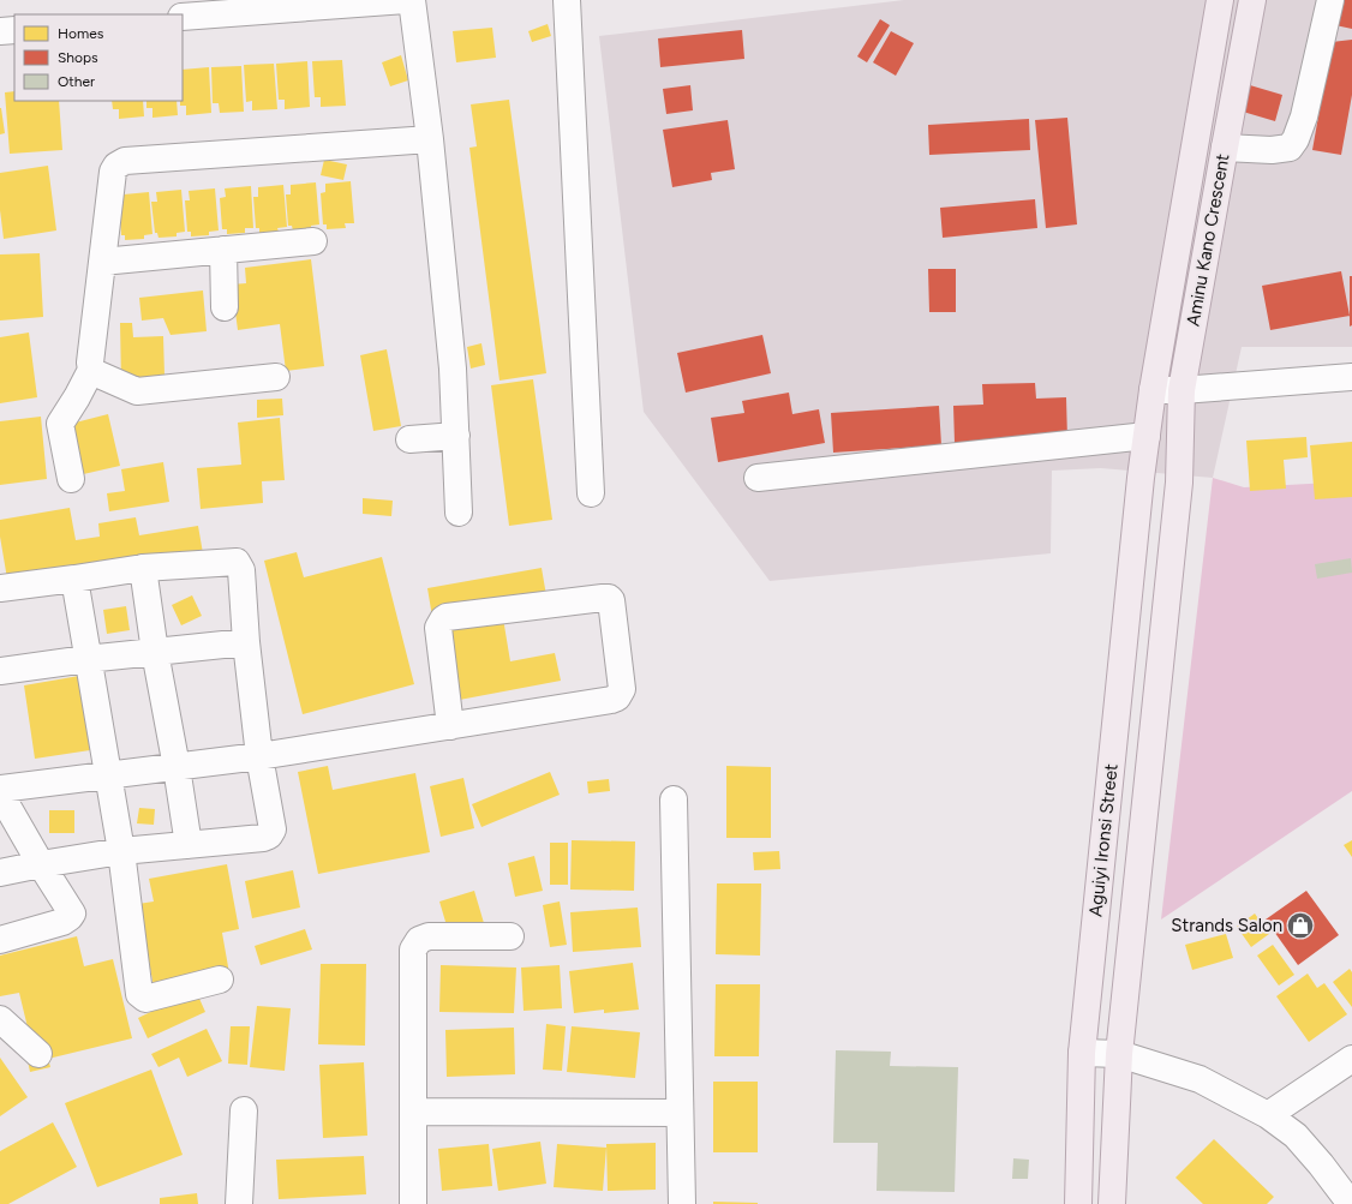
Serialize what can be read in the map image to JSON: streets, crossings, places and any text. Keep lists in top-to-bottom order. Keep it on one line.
{"streets":{"main road":["Aminu Kano Crescent","Aguiyi Ironsi Street"]},"crossings":[["Aminu Kano Crescent","Aguiyi Ironsi Street"]],"places":{"shop":["Strands Salon"]},"legend":["Homes","Shops","Other"]}
